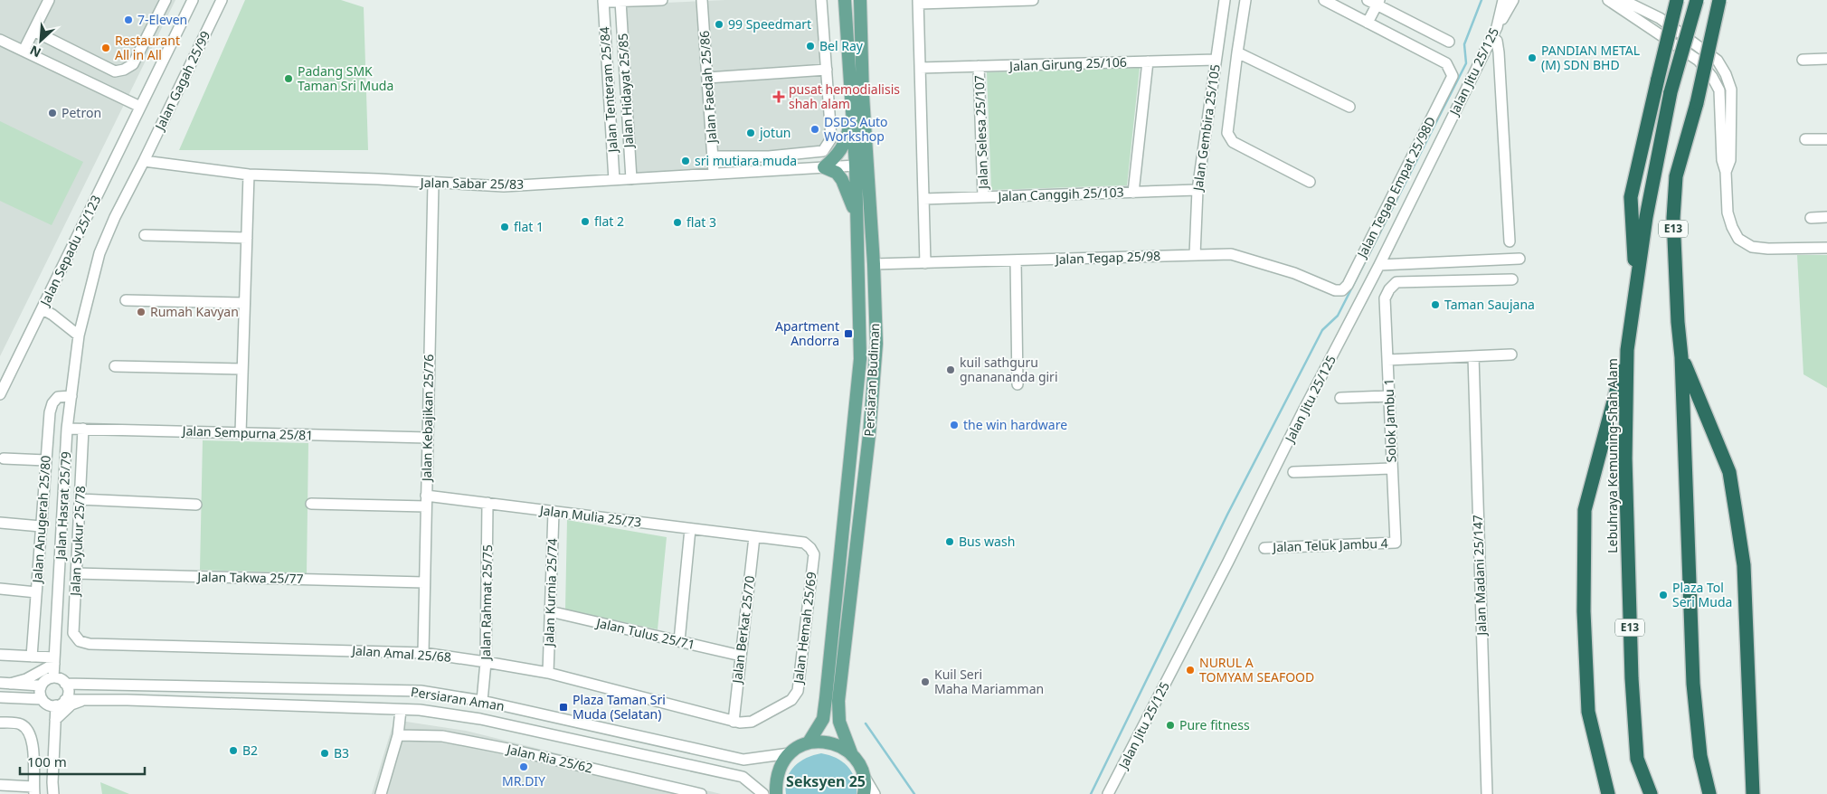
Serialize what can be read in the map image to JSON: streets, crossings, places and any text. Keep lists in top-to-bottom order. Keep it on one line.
{"streets":{"highway":["E13","Lebuhraya Kemuning-Shah Alam"],"main road":["Persiaran Budiman"],"street":["Jalan Girung 25/106","Jalan Jitu 25/125","Jalan Gagah 25/99","Jalan Faedah 25/86","Jalan Tenteram 25/84","Jalan Hidayat 25/85","Jalan Gembira 25/105","Jalan Selesa 25/107","Jalan Sabar 25/83","Jalan Tegap Empat 25/98D","Jalan Canggih 25/103","Jalan Sepadu 25/123","Jalan Tegap 25/98","Jalan Kebajikan 25/76","Solok Jambu 1","Jalan Sempurna 25/81","Jalan Hasrat 25/79","Jalan Mulia 25/73","Jalan Anugerah 25/80","Jalan Syukur 25/78","Jalan Teluk Jambu 4","Jalan Madani 25/147","Jalan Takwa 25/77","Jalan Kurnia 25/74","Jalan Rahmat 25/75","Jalan Hemah 25/69","Jalan Berkat 25/70","Jalan Tulus 25/71","Jalan Amal 25/68","Persiaran Aman","Jalan Ria 25/62"]},"crossings":[["Jalan Girung 25/106","Jalan Gembira 25/105"],["Jalan Girung 25/106","Jalan Selesa 25/107"],["Jalan Gagah 25/99","Jalan Sabar 25/83"],["Jalan Gagah 25/99","Jalan Hasrat 25/79"],["Jalan Faedah 25/86","Jalan Sabar 25/83"],["Jalan Tenteram 25/84","Jalan Sabar 25/83"],["Jalan Hidayat 25/85","Jalan Sabar 25/83"],["Jalan Gembira 25/105","Jalan Canggih 25/103"],["Jalan Gembira 25/105","Jalan Tegap 25/98"],["Jalan Selesa 25/107","Jalan Canggih 25/103"],["Jalan Sabar 25/83","Persiaran Budiman"],["Jalan Sabar 25/83","Jalan Kebajikan 25/76"],["Jalan Sabar 25/83","Jalan Hasrat 25/79"],["Jalan Tegap Empat 25/98D","Jalan Tegap 25/98"],["Jalan Tegap 25/98","Persiaran Budiman"],["Jalan Kebajikan 25/76","Jalan Sempurna 25/81"],["Jalan Kebajikan 25/76","Jalan Mulia 25/73"],["Jalan Kebajikan 25/76","Jalan Takwa 25/77"],["Jalan Kebajikan 25/76","Jalan Amal 25/68"],["Solok Jambu 1","Jalan Teluk Jambu 4"],["Jalan Sempurna 25/81","Jalan Hasrat 25/79"],["Jalan Sempurna 25/81","Jalan Syukur 25/78"],["Jalan Hasrat 25/79","Jalan Anugerah 25/80"],["Jalan Hasrat 25/79","Persiaran Aman"],["Jalan Mulia 25/73","Jalan Kurnia 25/74"],["Jalan Mulia 25/73","Jalan Rahmat 25/75"],["Jalan Mulia 25/73","Jalan Hemah 25/69"],["Jalan Mulia 25/73","Jalan Berkat 25/70"],["Jalan Syukur 25/78","Jalan Takwa 25/77"],["Jalan Syukur 25/78","Jalan Amal 25/68"],["Jalan Kurnia 25/74","Jalan Tulus 25/71"],["Jalan Kurnia 25/74","Jalan Amal 25/68"],["Jalan Rahmat 25/75","Jalan Amal 25/68"],["Jalan Rahmat 25/75","Persiaran Aman"],["Jalan Hemah 25/69","Jalan Berkat 25/70"],["Jalan Hemah 25/69","Jalan Amal 25/68"],["Jalan Berkat 25/70","Jalan Tulus 25/71"],["Jalan Berkat 25/70","Jalan Amal 25/68"]],"districts":["Seksyen 25"],"places":{"other":["7-Eleven","99 Speedmart","Bel Ray","Restaurant All in All","PANDIAN METAL (M) SDN BHD","Padang SMK Taman Sri Muda","Petron","DSDS Auto Workshop","jotun","sri mutiara muda","flat 2","flat 3","flat 1","Taman Saujana","Rumah Kavyan","kuil sathguru gnanananda giri","the win hardware","Bus wash","Plaza Tol Seri Muda","NURUL A TOMYAM SEAFOOD","Kuil Seri Maha Mariamman","Pure fitness","B2","B3","MR.DIY"],"health":["pusat hemodialisis shah alam"],"transit":["Apartment Andorra","Plaza Taman Sri Muda (Selatan)"]},"scale_bar":"100 m","north":"bottom left"}
